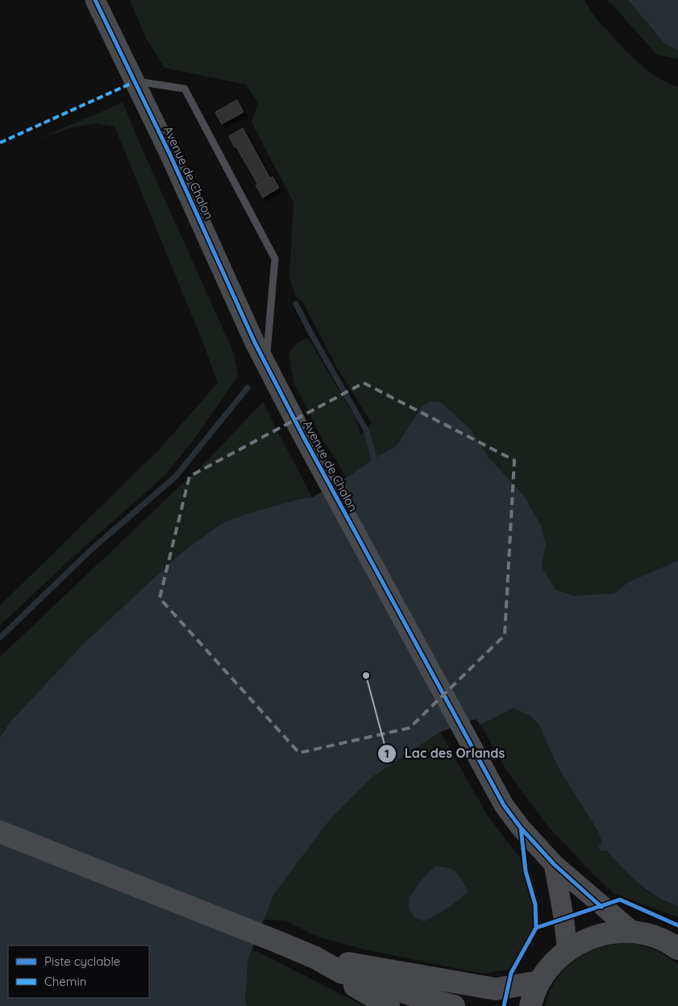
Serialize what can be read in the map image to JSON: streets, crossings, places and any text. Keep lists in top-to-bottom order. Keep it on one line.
{"streets":{"main road":["Avenue de Chalon"]},"places":["Lac des Orlands"],"legend":["Piste cyclable","Chemin"]}
